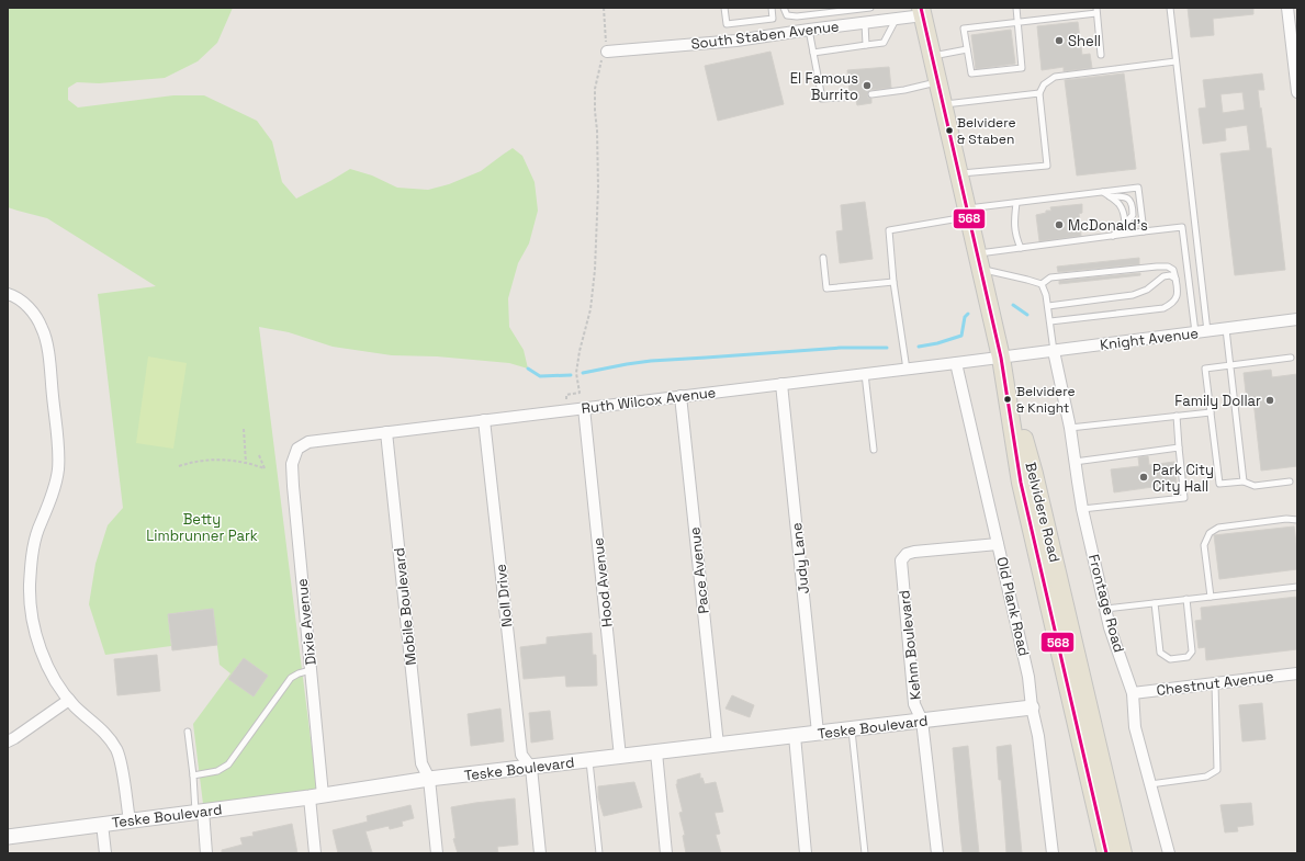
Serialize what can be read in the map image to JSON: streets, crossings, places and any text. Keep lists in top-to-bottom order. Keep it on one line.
{"streets":{"main road":["Belvidere Road"],"street":["South Staben Avenue","Knight Avenue","Ruth Wilcox Avenue","Judy Lane","Pace Avenue","Hood Avenue","Noll Drive","Frontage Road","Mobile Boulevard","Old Plank Road","Dixie Avenue","Kehm Boulevard","Chestnut Avenue","Teske Boulevard"]},"crossings":[["Knight Avenue","Ruth Wilcox Avenue"],["Knight Avenue","Belvidere Road"],["Knight Avenue","Frontage Road"],["Ruth Wilcox Avenue","Belvidere Road"],["Ruth Wilcox Avenue","Judy Lane"],["Ruth Wilcox Avenue","Pace Avenue"],["Ruth Wilcox Avenue","Hood Avenue"],["Ruth Wilcox Avenue","Noll Drive"],["Ruth Wilcox Avenue","Mobile Boulevard"],["Ruth Wilcox Avenue","Old Plank Road"],["Ruth Wilcox Avenue","Dixie Avenue"],["Judy Lane","Teske Boulevard"],["Pace Avenue","Teske Boulevard"],["Hood Avenue","Teske Boulevard"],["Noll Drive","Teske Boulevard"],["Frontage Road","Chestnut Avenue"],["Mobile Boulevard","Teske Boulevard"],["Old Plank Road","Kehm Boulevard"],["Old Plank Road","Teske Boulevard"],["Dixie Avenue","Teske Boulevard"],["Kehm Boulevard","Teske Boulevard"]],"parks":["Betty Limbrunner Park"],"places":["Shell","El Famous Burrito","Belvidere & Staben","McDonald's","Belvidere & Knight","Family Dollar","Park City City Hall"],"lines":["transit line 568"]}
